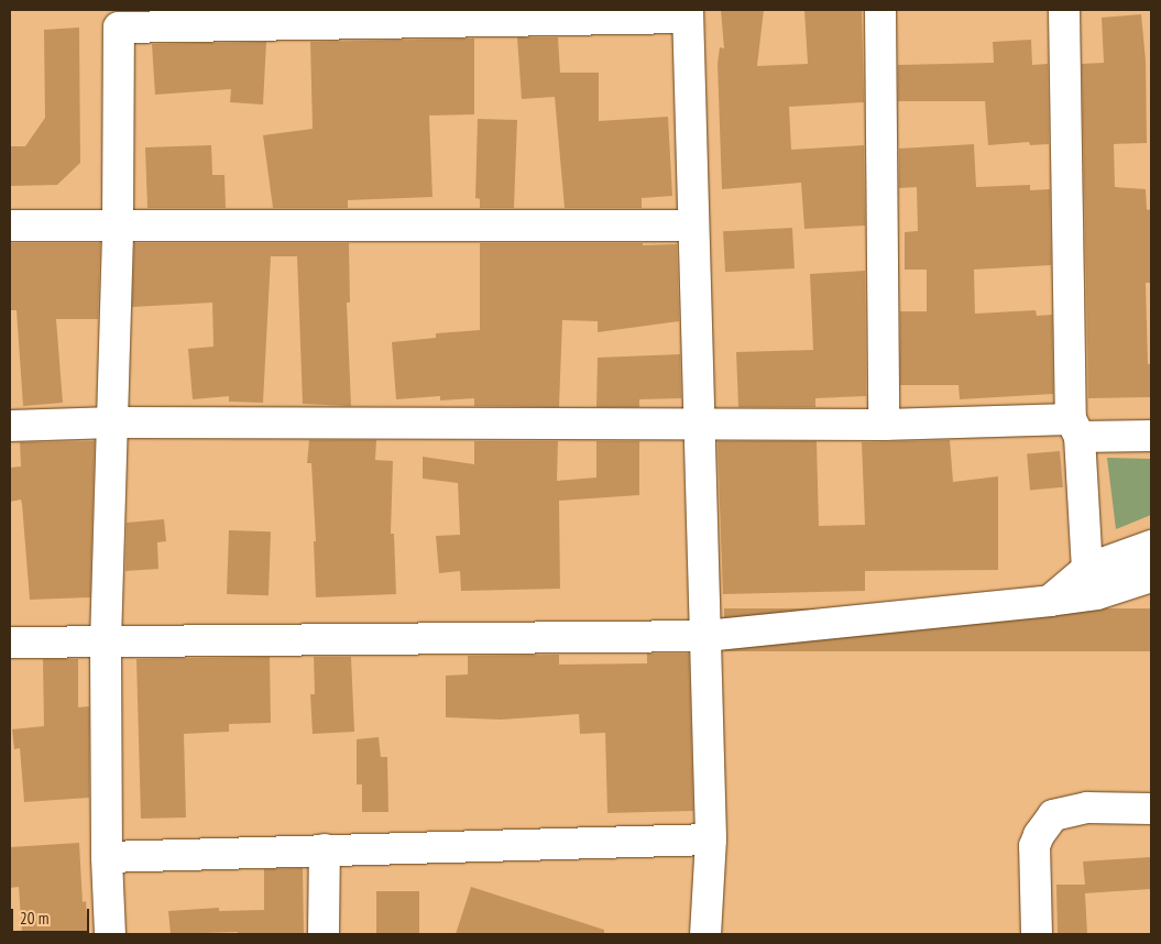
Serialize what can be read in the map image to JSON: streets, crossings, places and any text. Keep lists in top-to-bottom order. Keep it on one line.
{"scale_bar":"20 m"}
